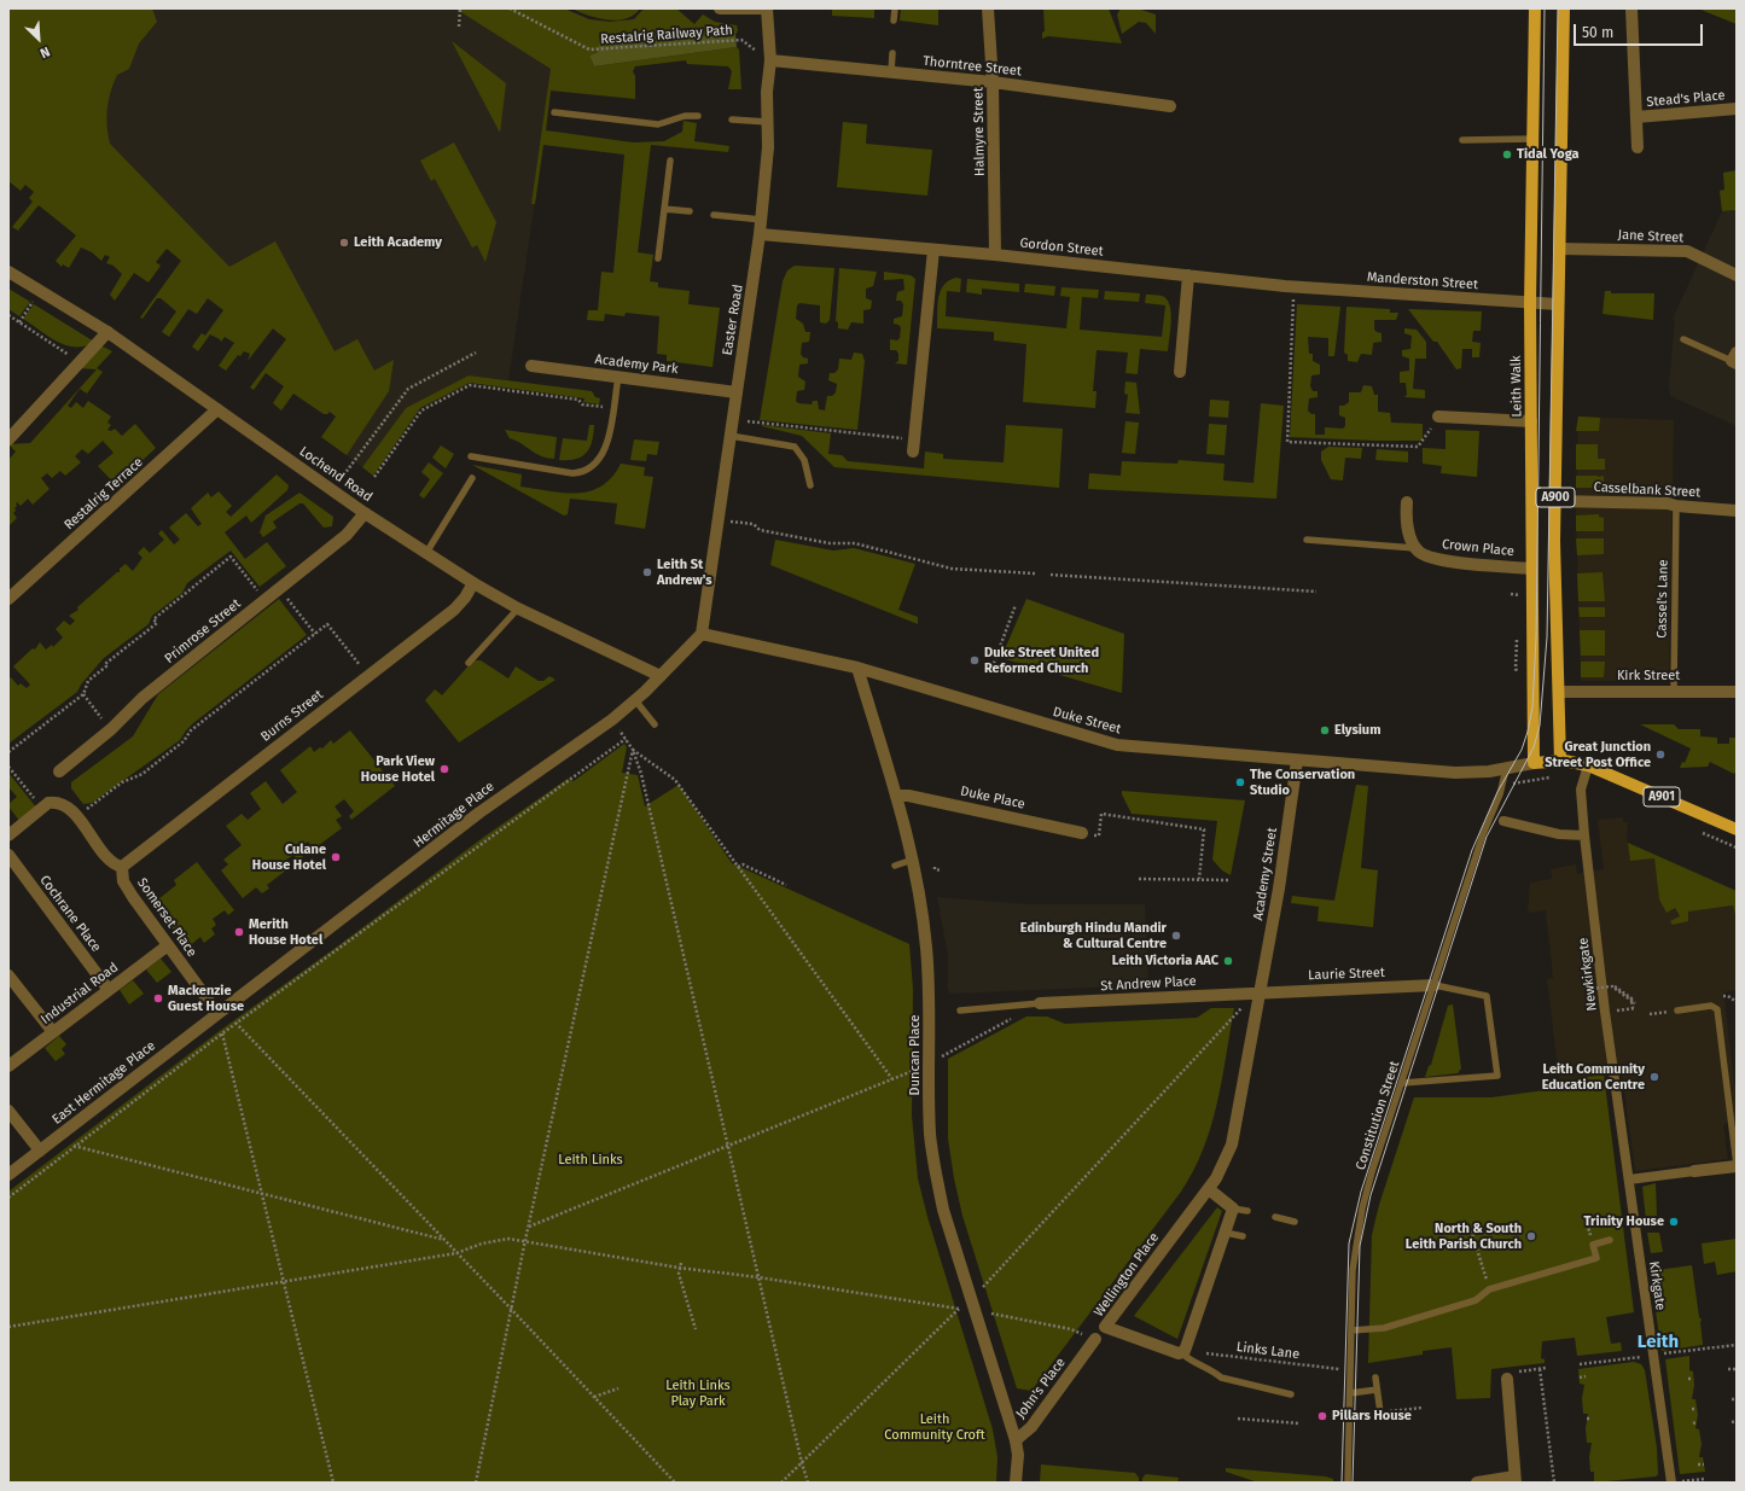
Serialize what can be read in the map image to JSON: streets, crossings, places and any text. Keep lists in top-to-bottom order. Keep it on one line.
{"streets":{"main road":["Leith Walk","A900","A901"],"street":["Thorntree Street","Stead's Place","Halmyre Street","Jane Street","Gordon Street","Manderston Street","Easter Road","Academy Park","Lochend Road","Casselbank Street","Restalrig Terrace","Crown Place","Primrose Street","Kirk Street","Burns Street","Duke Street","Duke Place","Hermitage Place","Academy Street","Cochrane Place","Somerset Place","Laurie Street","Newkirkgate","St Andrew Place","Industrial Road","Duncan Place","East Hermitage Place","Wellington Place","Kirkgate","John's Place"],"lane":["Cassel's Lane","Constitution Street"],"path":["Restalrig Railway Path","Links Lane"]},"crossings":[["Restalrig Railway Path","Thorntree Street"],["Restalrig Railway Path","Easter Road"],["Thorntree Street","Halmyre Street"],["Thorntree Street","Easter Road"],["Halmyre Street","Gordon Street"],["Jane Street","A900"],["Gordon Street","Manderston Street"],["Gordon Street","Easter Road"],["Manderston Street","Leith Walk"],["Manderston Street","A900"],["Easter Road","Academy Park"],["Easter Road","Duke Street"],["Easter Road","Hermitage Place"],["Leith Walk","Crown Place"],["Leith Walk","Duke Street"],["Leith Walk","A901"],["Lochend Road","Restalrig Terrace"],["Lochend Road","Primrose Street"],["Lochend Road","Burns Street"],["Lochend Road","Hermitage Place"],["Casselbank Street","A900"],["Casselbank Street","Cassel's Lane"],["A900","Kirk Street"],["A900","A901"],["Cassel's Lane","Kirk Street"],["Burns Street","Somerset Place"],["Duke Street","A901"],["Duke Street","Hermitage Place"],["Duke Street","Academy Street"],["Duke Street","Duncan Place"],["Duke Street","Constitution Street"],["A901","Newkirkgate"],["Duke Place","Duncan Place"],["Hermitage Place","Somerset Place"],["Hermitage Place","East Hermitage Place"],["Academy Street","Laurie Street"],["Academy Street","St Andrew Place"],["Academy Street","Wellington Place"],["Cochrane Place","Industrial Road"],["Somerset Place","Industrial Road"],["Somerset Place","East Hermitage Place"],["Laurie Street","St Andrew Place"],["Laurie Street","Constitution Street"],["Laurie Street","Wellington Place"],["Newkirkgate","Kirkgate"],["St Andrew Place","Wellington Place"],["Duncan Place","John's Place"],["Constitution Street","Links Lane"],["Wellington Place","Links Lane"]],"districts":["Leith"],"parks":["Leith Links","Leith Links Play Park","Leith Community Croft"],"places":["Tidal Yoga","Leith Academy","Leith St Andrew's","Duke Street United Reformed Church","Elysium","Great Junction Street Post Office","Park View House Hotel","The Conservation Studio","Culane House Hotel","Merith House Hotel","Edinburgh Hindu Mandir & Cultural Centre","Leith Victoria AAC","Mackenzie Guest House","Leith Community Education Centre","Trinity House","North & South Leith Parish Church","Pillars House"],"scale_bar":"50 m","north":"bottom right"}
